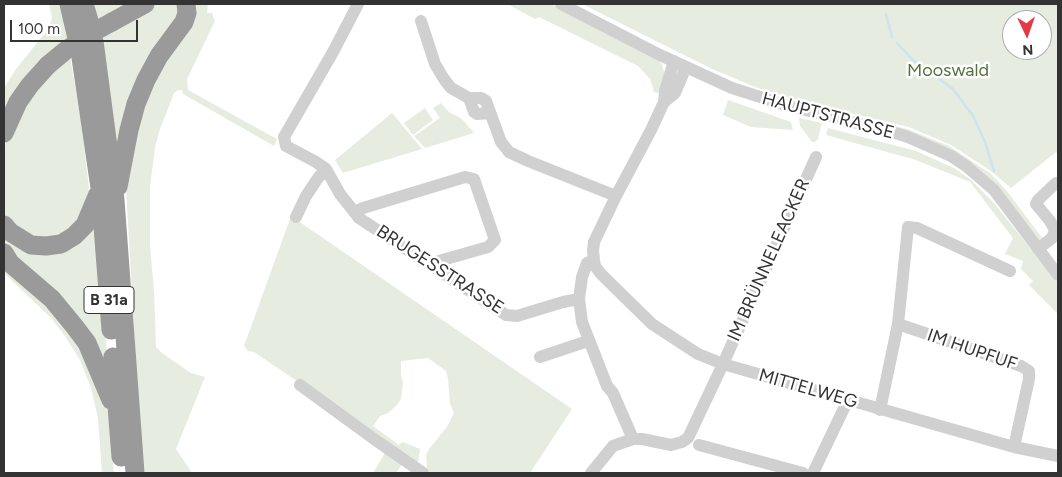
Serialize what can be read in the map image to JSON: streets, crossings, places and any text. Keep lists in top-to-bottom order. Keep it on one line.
{"streets":{"highway":["B 31a"],"street":["HAUPTSTRASSE","IM BRÜNNELEACKER","BRUGESSTRASSE","IM HUPFUF","MITTELWEG"]},"crossings":[["IM BRÜNNELEACKER","MITTELWEG"],["IM HUPFUF","MITTELWEG"]],"parks":["Mooswald"],"scale_bar":"100 m","north":"bottom"}
